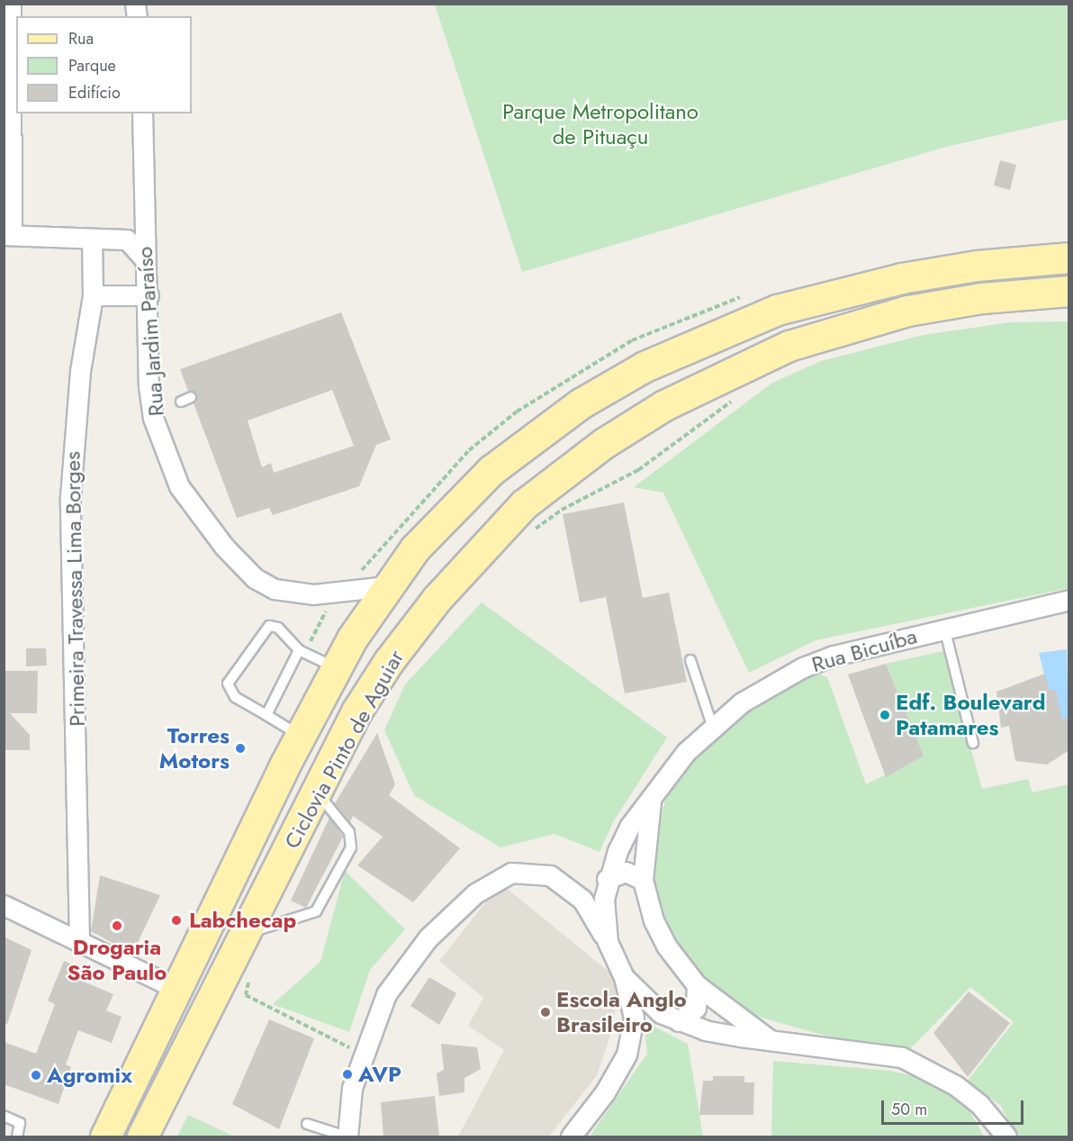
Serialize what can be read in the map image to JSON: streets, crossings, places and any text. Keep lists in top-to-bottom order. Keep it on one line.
{"streets":{"street":["Rua Jardim Paraíso","Primeira Travessa Lima Borges","Rua Bicuíba"]},"parks":["Parque Metropolitano de Pituaçu"],"places":["Edf. Boulevard Patamares","Torres Motors","Labchecap","Drogaria São Paulo","Escola Anglo Brasileiro","AVP","Agromix"],"legend":["Rua","Parque","Edifício"],"scale_bar":"50 m"}
